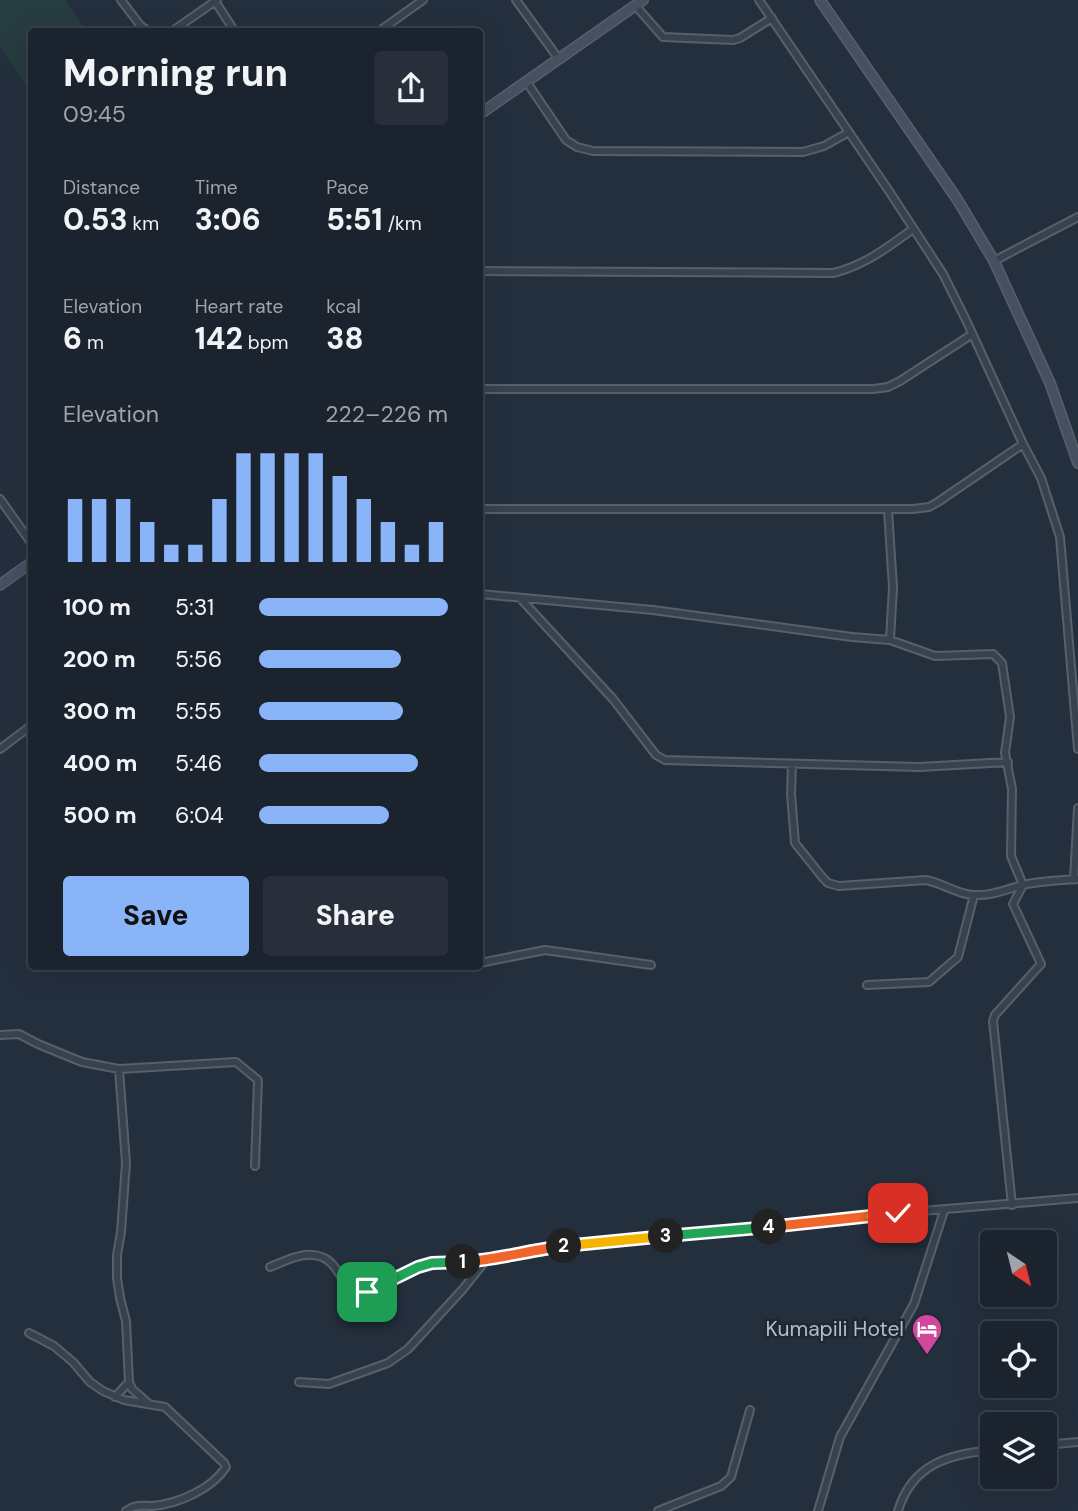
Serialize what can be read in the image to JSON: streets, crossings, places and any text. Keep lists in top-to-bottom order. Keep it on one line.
{"places":{"hotel":["Kumapili Hotel"]},"north":"bottom right","page":{"heading":["Morning run","09:45"],"stats":[["Distance","0.53 km"],["Time","3:06"],["Pace","5:51 /km"],["Elevation","6 m"],["Heart rate","142 bpm"],["kcal","38"]],"chart":["Elevation","222–226 m"],"list":[{"name":"100 m","note":"5:31"},{"name":"200 m","note":"5:56"},{"name":"300 m","note":"5:55"},{"name":"400 m","note":"5:46"},{"name":"500 m","note":"6:04"}],"buttons":["Save","Share"],"pins":["4","3","2","1"]}}
